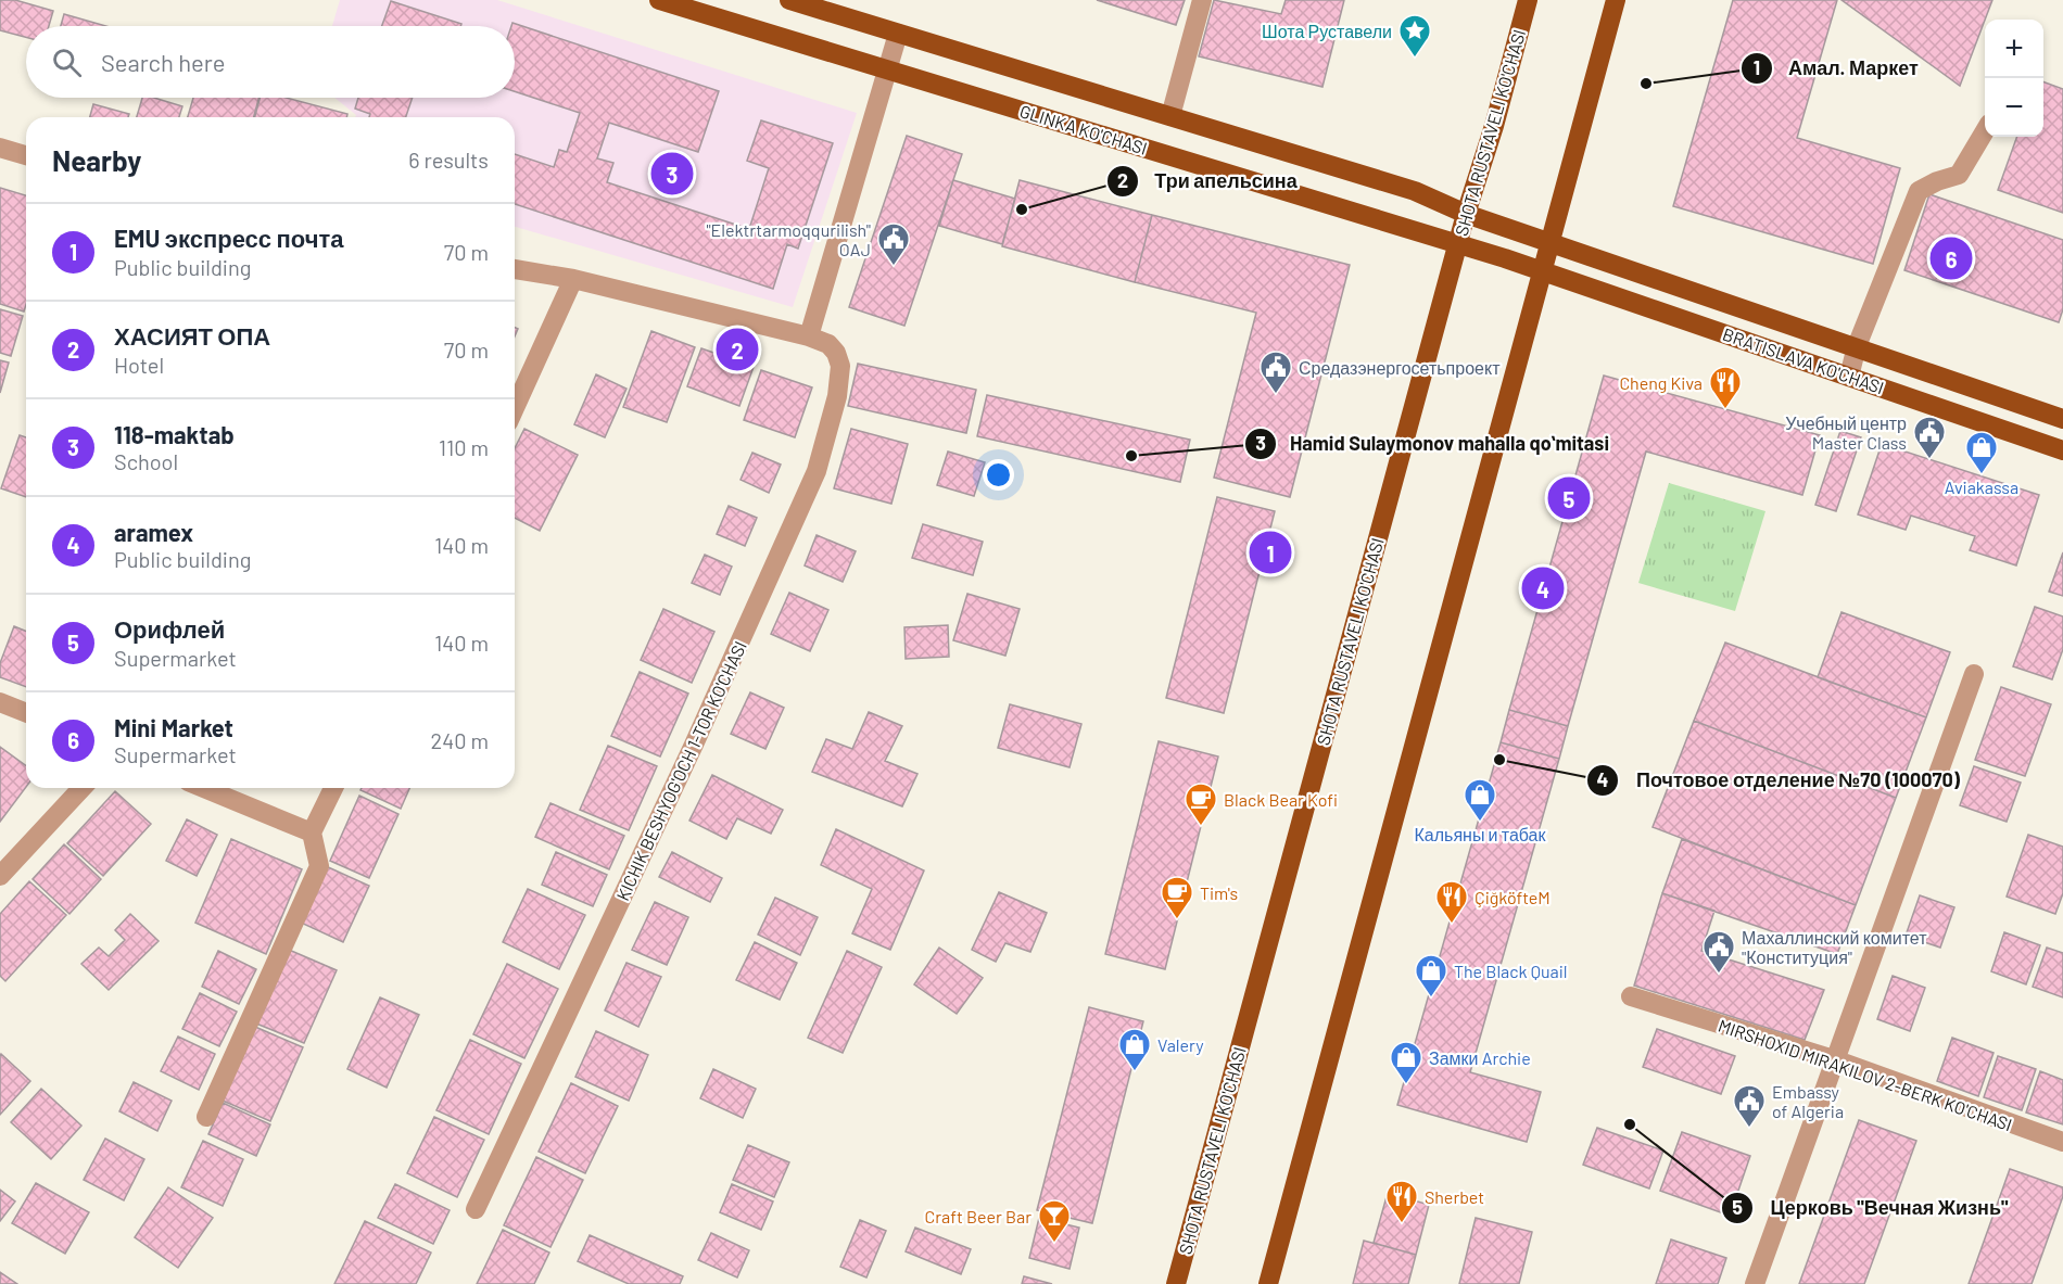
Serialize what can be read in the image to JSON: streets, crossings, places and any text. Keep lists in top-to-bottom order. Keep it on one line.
{"streets":{"main road":["GLINKA KO'CHASI","SHOTA RUSTAVELI KO'CHASI","BRATISLAVA KO'CHASI"],"street":["KICHIK BESHYOG'OCH 1-TOR KO'CHASI","MIRSHOXID MIRAKILOV 2-BERK KO'CHASI"]},"crossings":[["GLINKA KO'CHASI","SHOTA RUSTAVELI KO'CHASI"],["GLINKA KO'CHASI","BRATISLAVA KO'CHASI"]],"places":{"place":["Шота Руставели"],"other":["Амал. Маркет","Три апельсина","Hamid Sulaymonov mahalla qoʻmitasi","Почтовое отделение №70 (100070)","Церковь \"Вечная Жизнь\""],"public building":["\"Elektrtarmoqqurilish\" OAJ","Средазэнергосетьпроект","Учебный центр Master Class","Махаллинский комитет \"Конституция\"","Embassy of Algeria"],"restaurant":["Cheng Kiva","ÇiğköfteM","Sherbet"],"shop":["Aviakassa","Кальяны и табак","The Black Quail","Valery","Замки Archie"],"cafe":["Black Bear Kofi","Tim's"],"bar":["Craft Beer Bar"]},"page":{"map_buttons":["+","−"],"search":"Search here","heading":["Nearby","6 results"],"pins":["3","6","2","5","1","4"],"list":[{"mark":"1","name":"EMU экспресс почта","note":"Public building","value":"70 m"},{"mark":"2","name":"ХАСИЯТ ОПА","note":"Hotel","value":"70 m"},{"mark":"3","name":"118-maktab","note":"School","value":"110 m"},{"mark":"4","name":"aramex","note":"Public building","value":"140 m"},{"mark":"5","name":"Орифлей","note":"Supermarket","value":"140 m"},{"mark":"6","name":"Mini Market","note":"Supermarket","value":"240 m"}]}}
